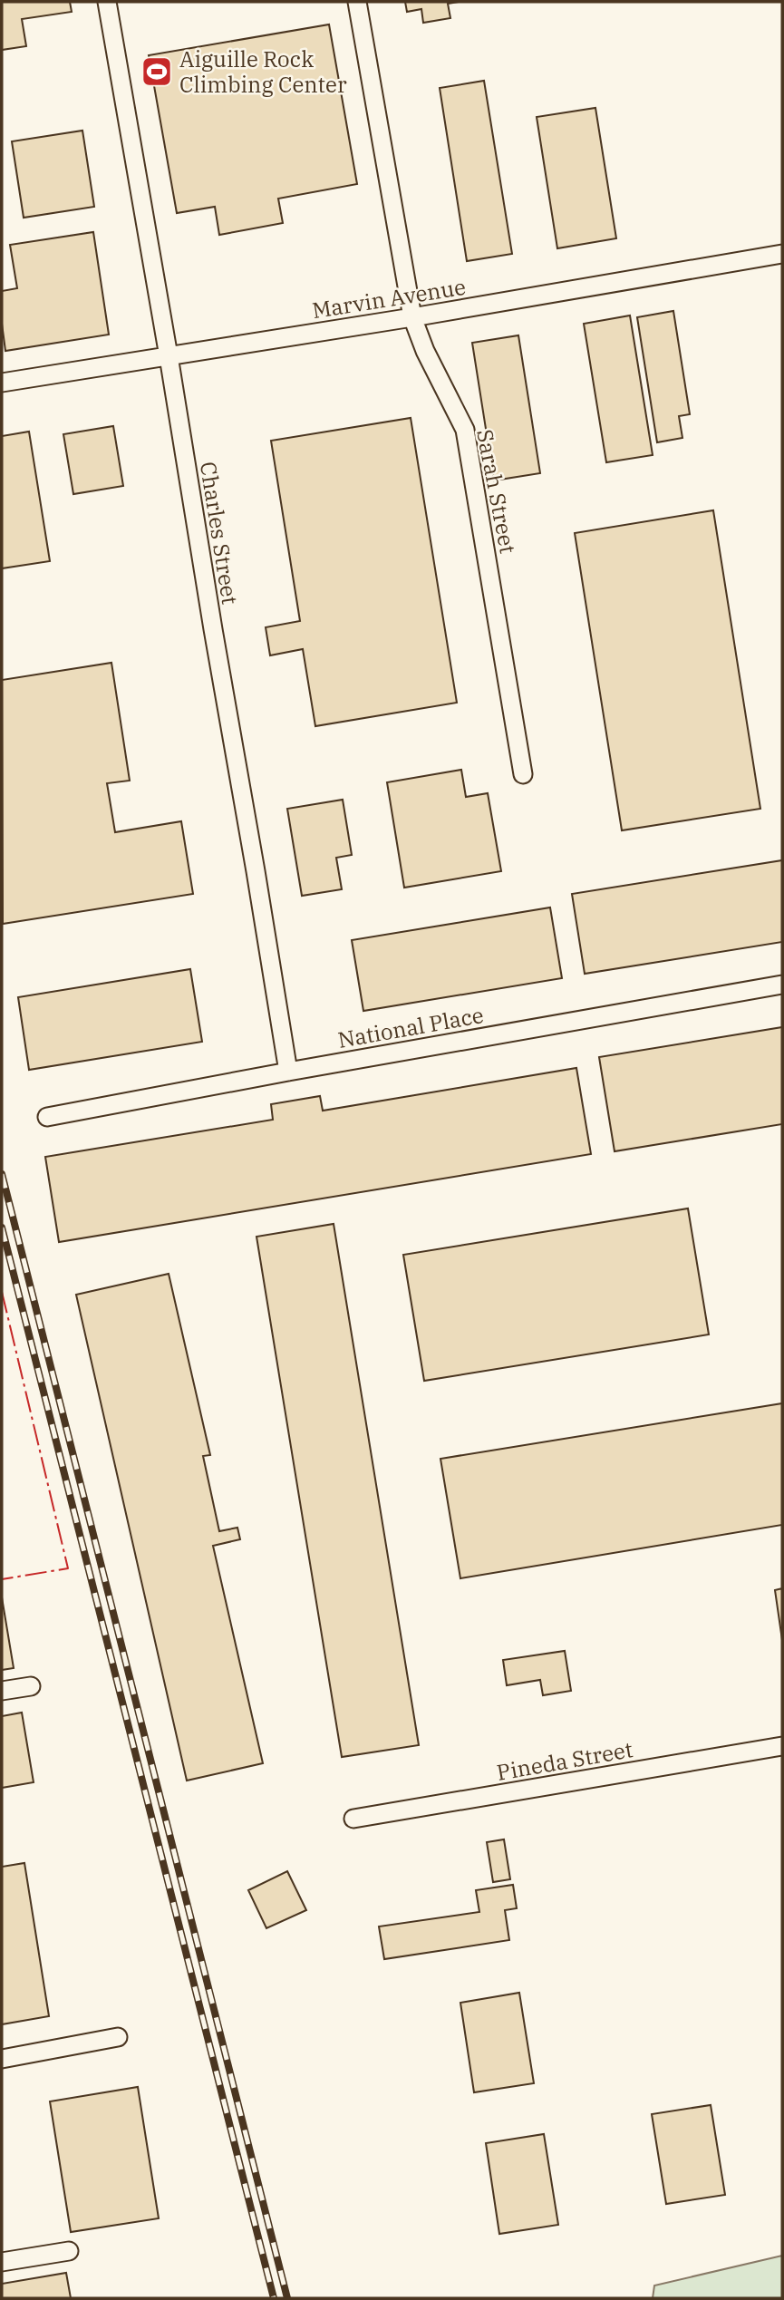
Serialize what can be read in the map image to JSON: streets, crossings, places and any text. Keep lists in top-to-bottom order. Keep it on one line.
{"streets":{"street":["Marvin Avenue","Sarah Street","Charles Street","National Place","Pineda Street"]},"crossings":[["Marvin Avenue","Sarah Street"],["Marvin Avenue","Charles Street"],["Charles Street","National Place"]],"places":{"sports":["Aiguille Rock Climbing Center"]}}
